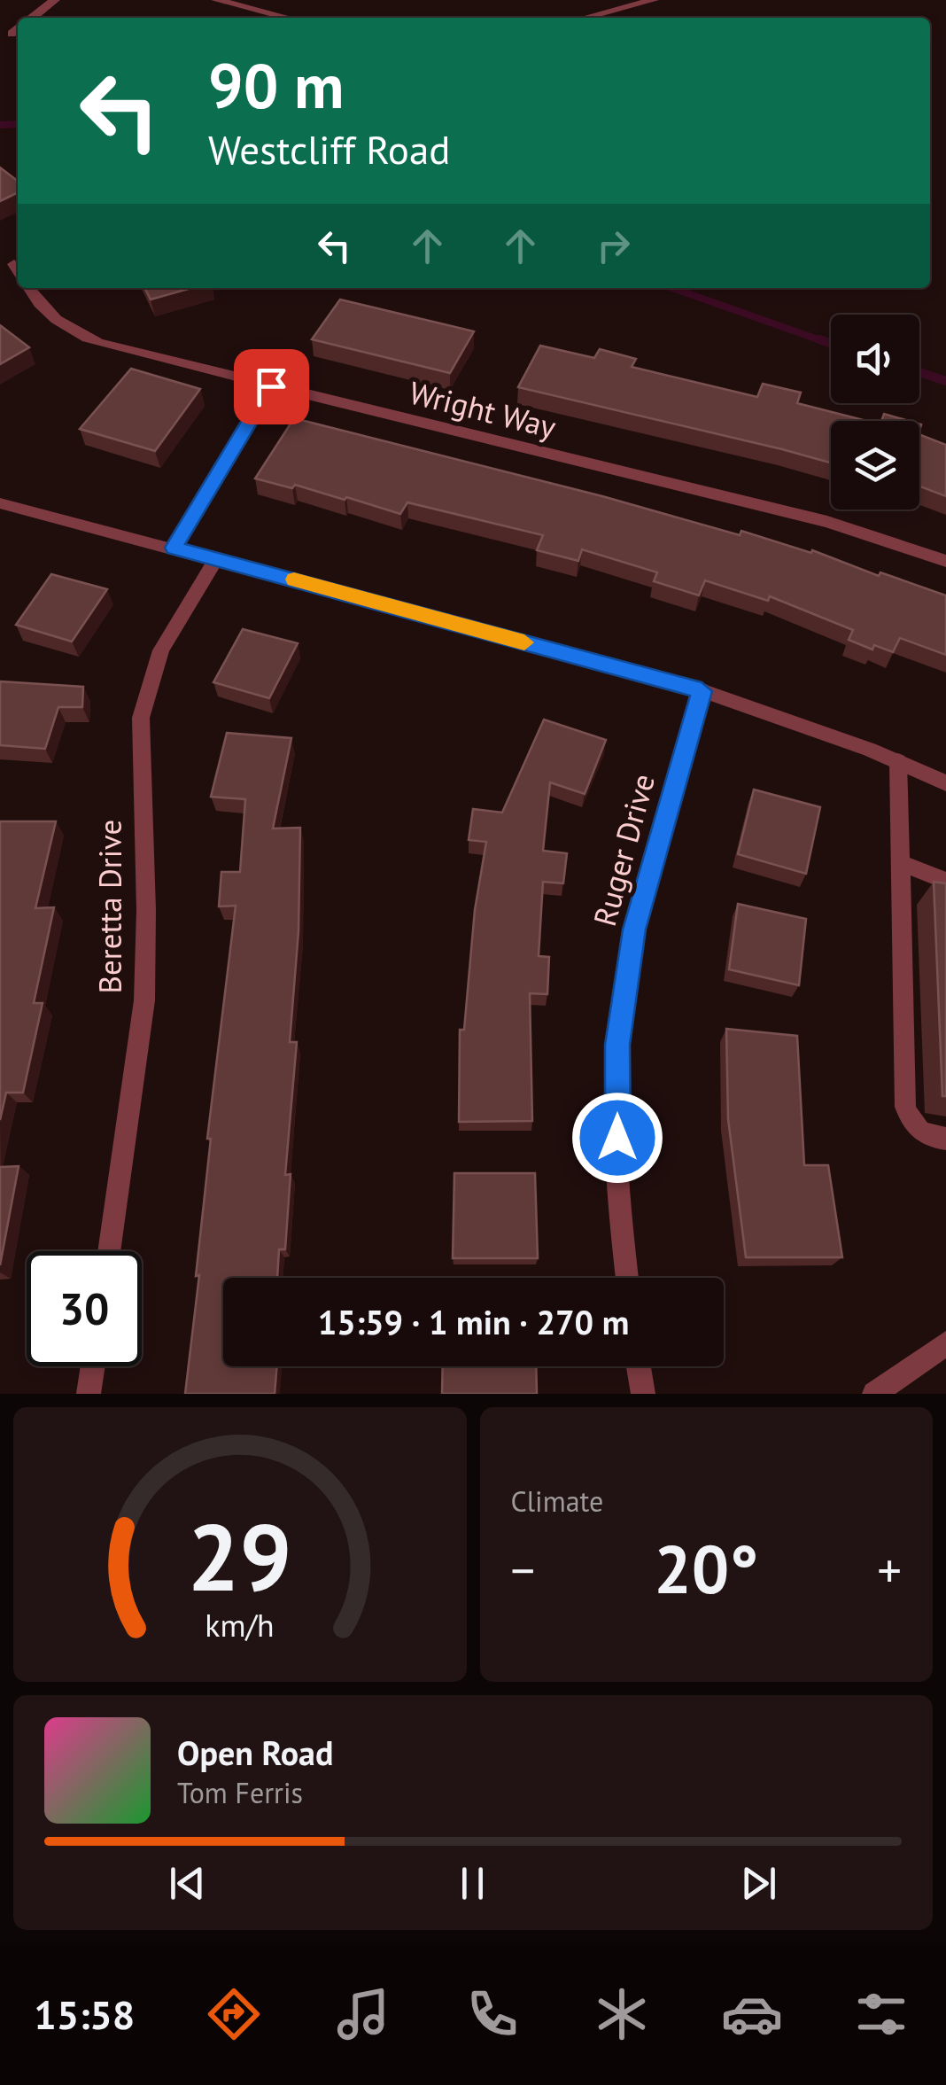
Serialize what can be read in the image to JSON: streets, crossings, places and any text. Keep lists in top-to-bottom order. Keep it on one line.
{"streets":{"street":["Wright Way","Ruger Drive","Beretta Drive"]},"page":{"turn":["90 m","Westcliff Road"],"limit":"30","trip":"15:59 · 1 min · 270 m","tile":"Climate","heat":["−","20°","+"],"song":["Open Road","Tom Ferris"],"tabs":"15:58","gauge":["29","km/h"]}}
